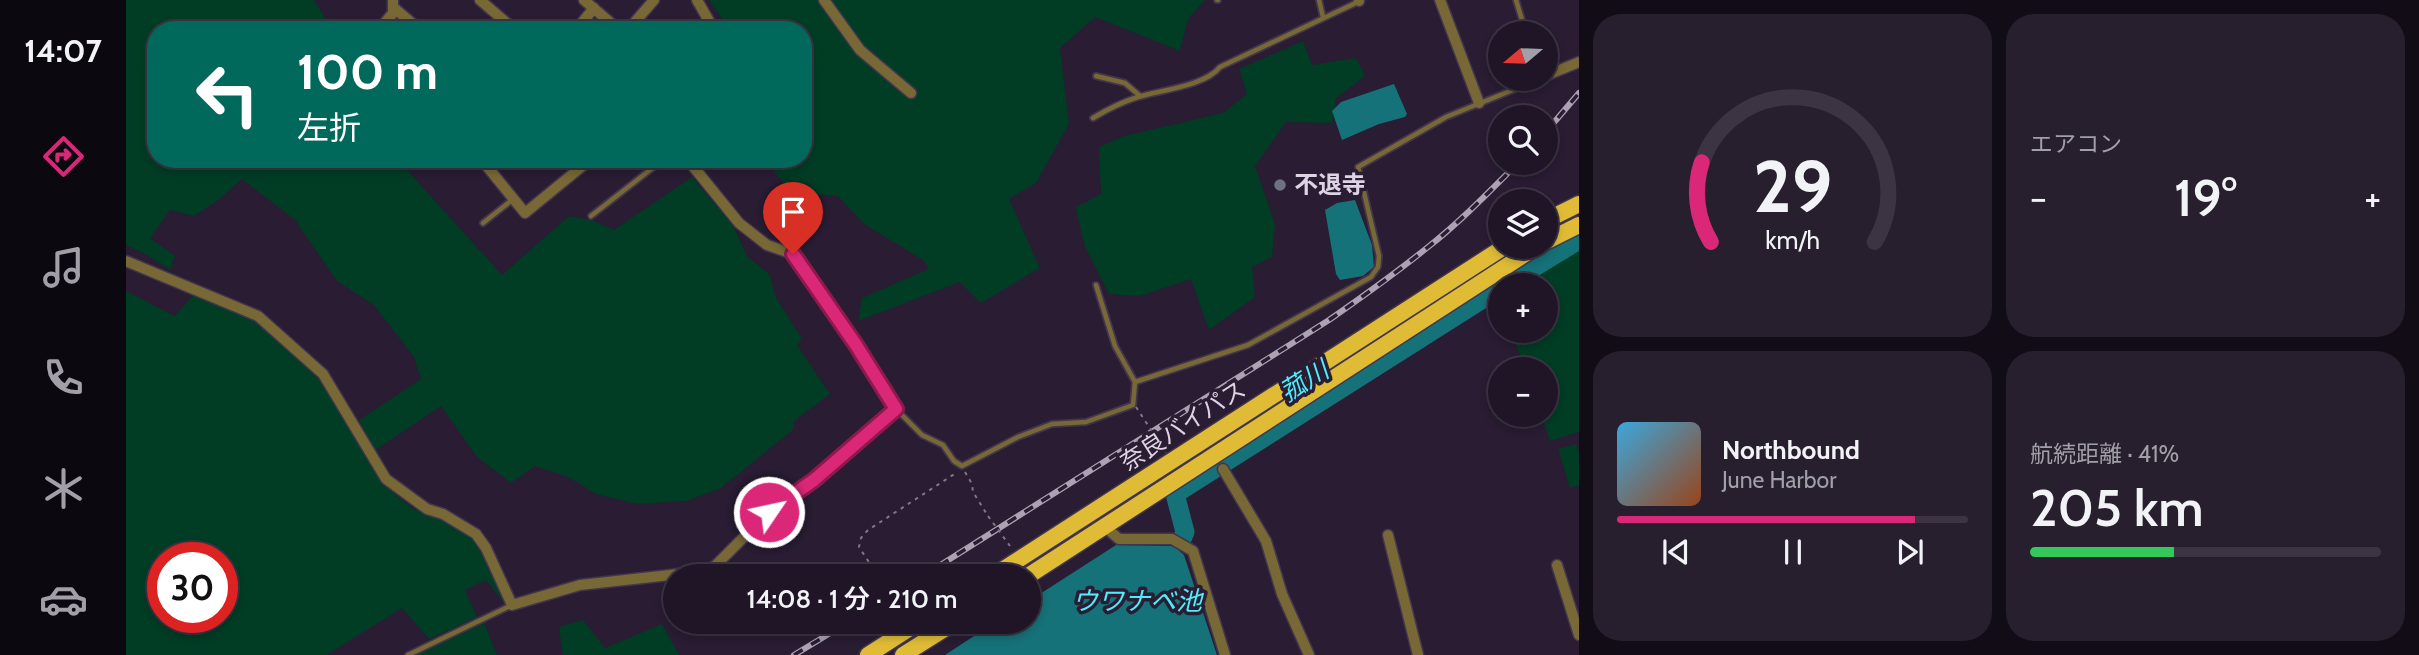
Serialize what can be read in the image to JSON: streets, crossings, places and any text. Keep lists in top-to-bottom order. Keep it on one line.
{"streets":{"highway":["奈良バイパス"]},"water":["菰川","ウワナベ池"],"places":["不退寺"],"north":"left","page":{"tabs":"14:07","tile":["エアコン",["航続距離 · 41%","205 km"]],"map_buttons":["+","−"],"turn":["100 m","左折"],"heat":["−","19°","+"],"song":["Northbound","June Harbor"],"limit":"30","trip":"14:08 · 1 分 · 210 m","gauge":["29","km/h"]}}
